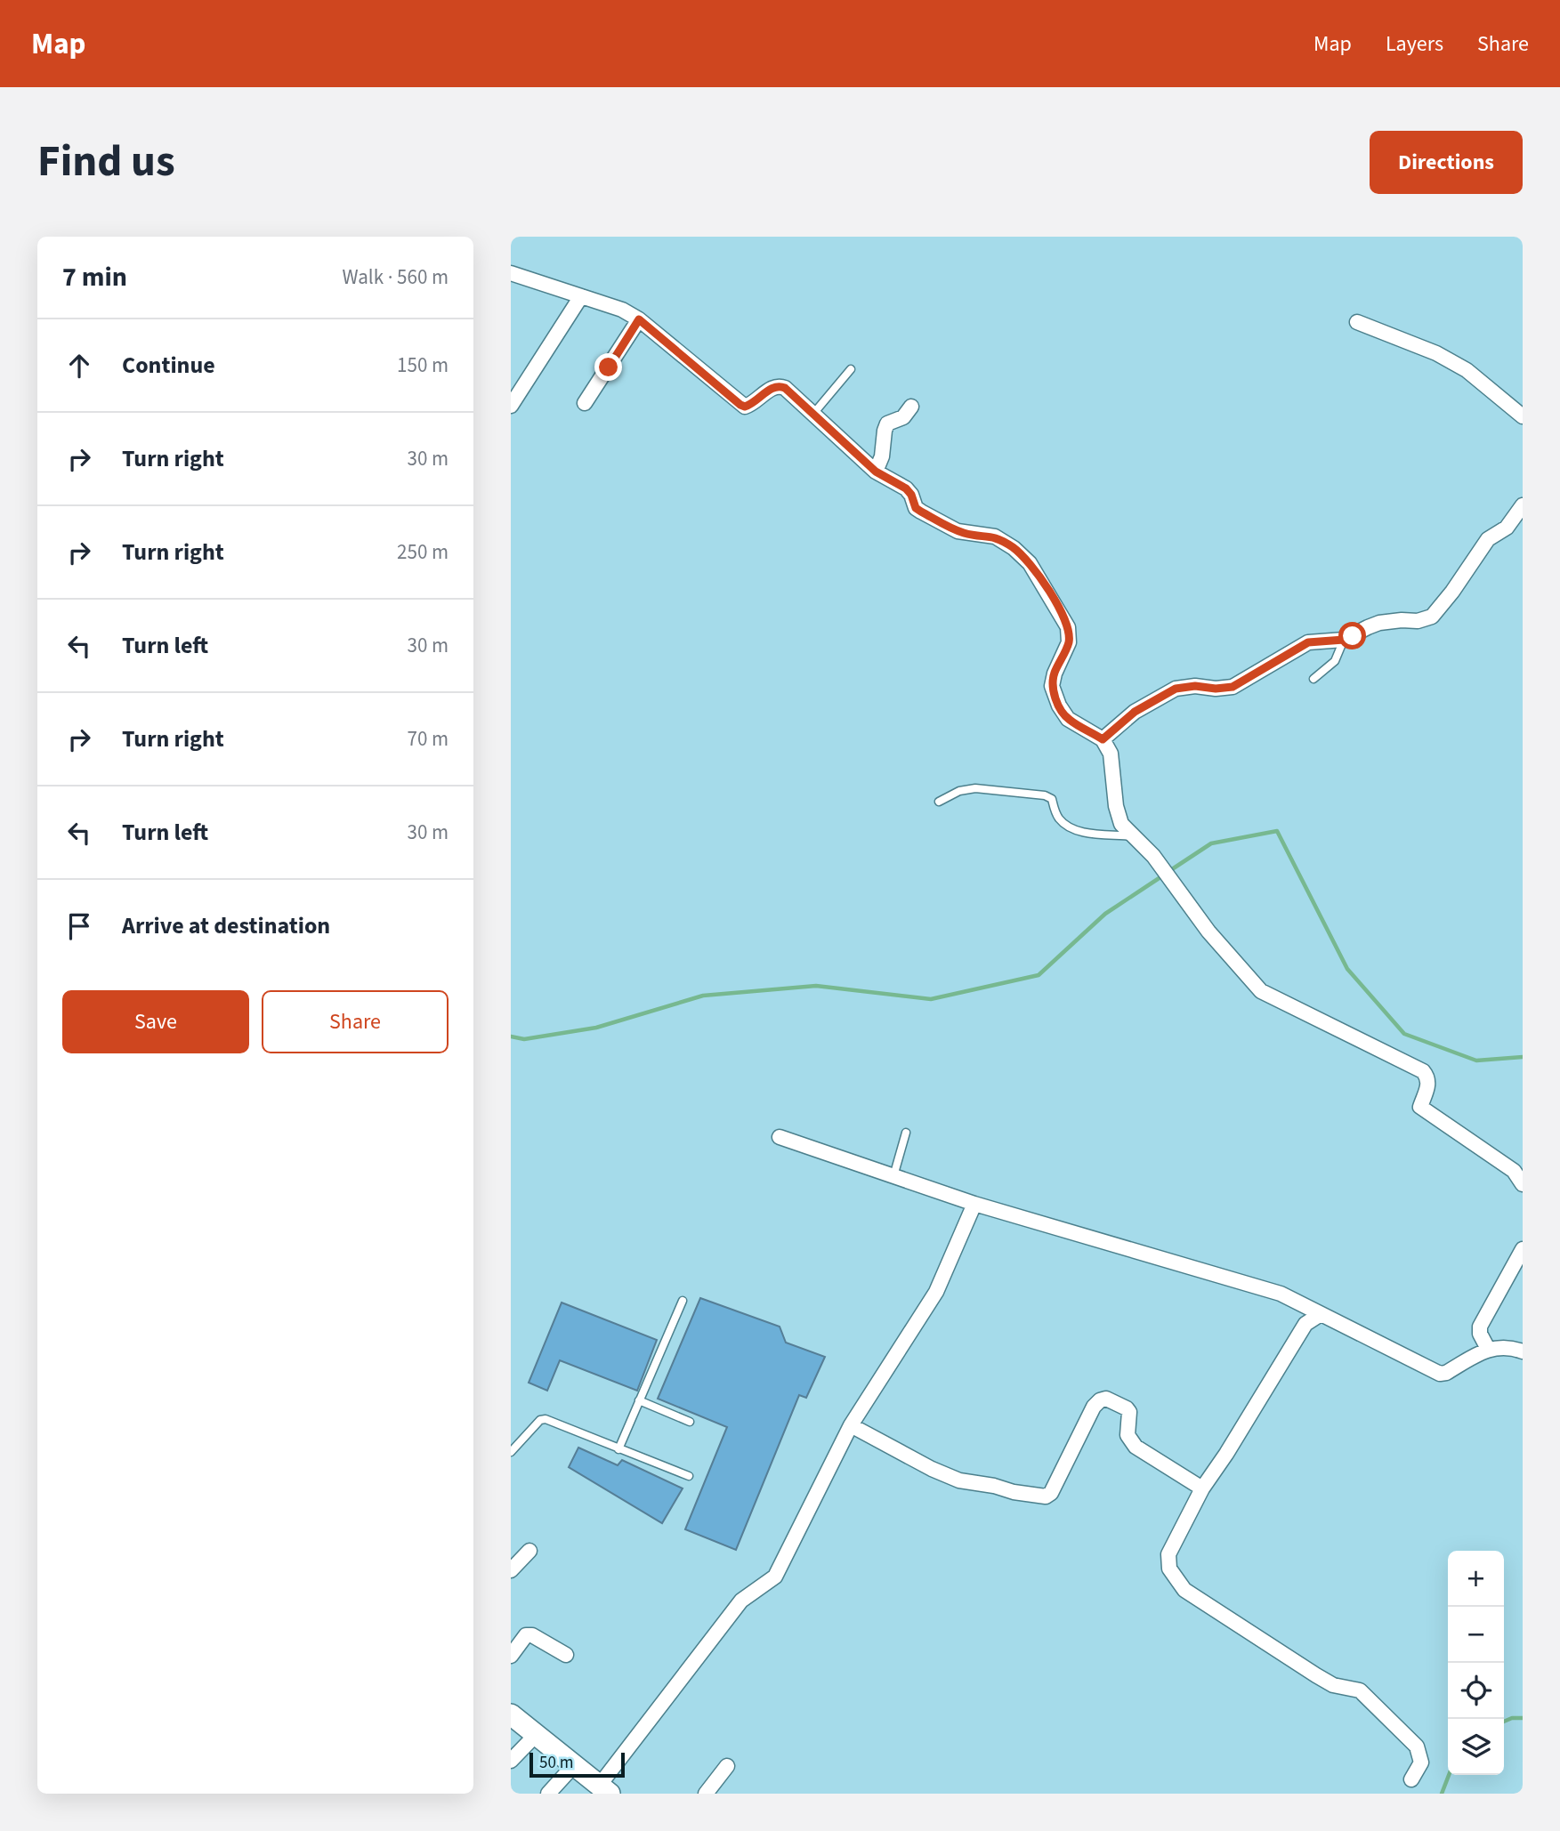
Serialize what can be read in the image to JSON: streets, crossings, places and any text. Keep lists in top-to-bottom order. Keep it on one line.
{"scale_bar":"50 m","page":{"header":"Map","nav":["Map","Layers","Share"],"title":"Find us","buttons":["Directions",["Save","Share"]],"heading":["7 min","Walk · 560 m"],"list":[["Continue","150 m"],["Turn right","30 m"],["Turn right","250 m"],["Turn left","30 m"],["Turn right","70 m"],["Turn left","30 m"],"Arrive at destination"],"map_buttons":["+","−"],"scale":"50 m"}}
